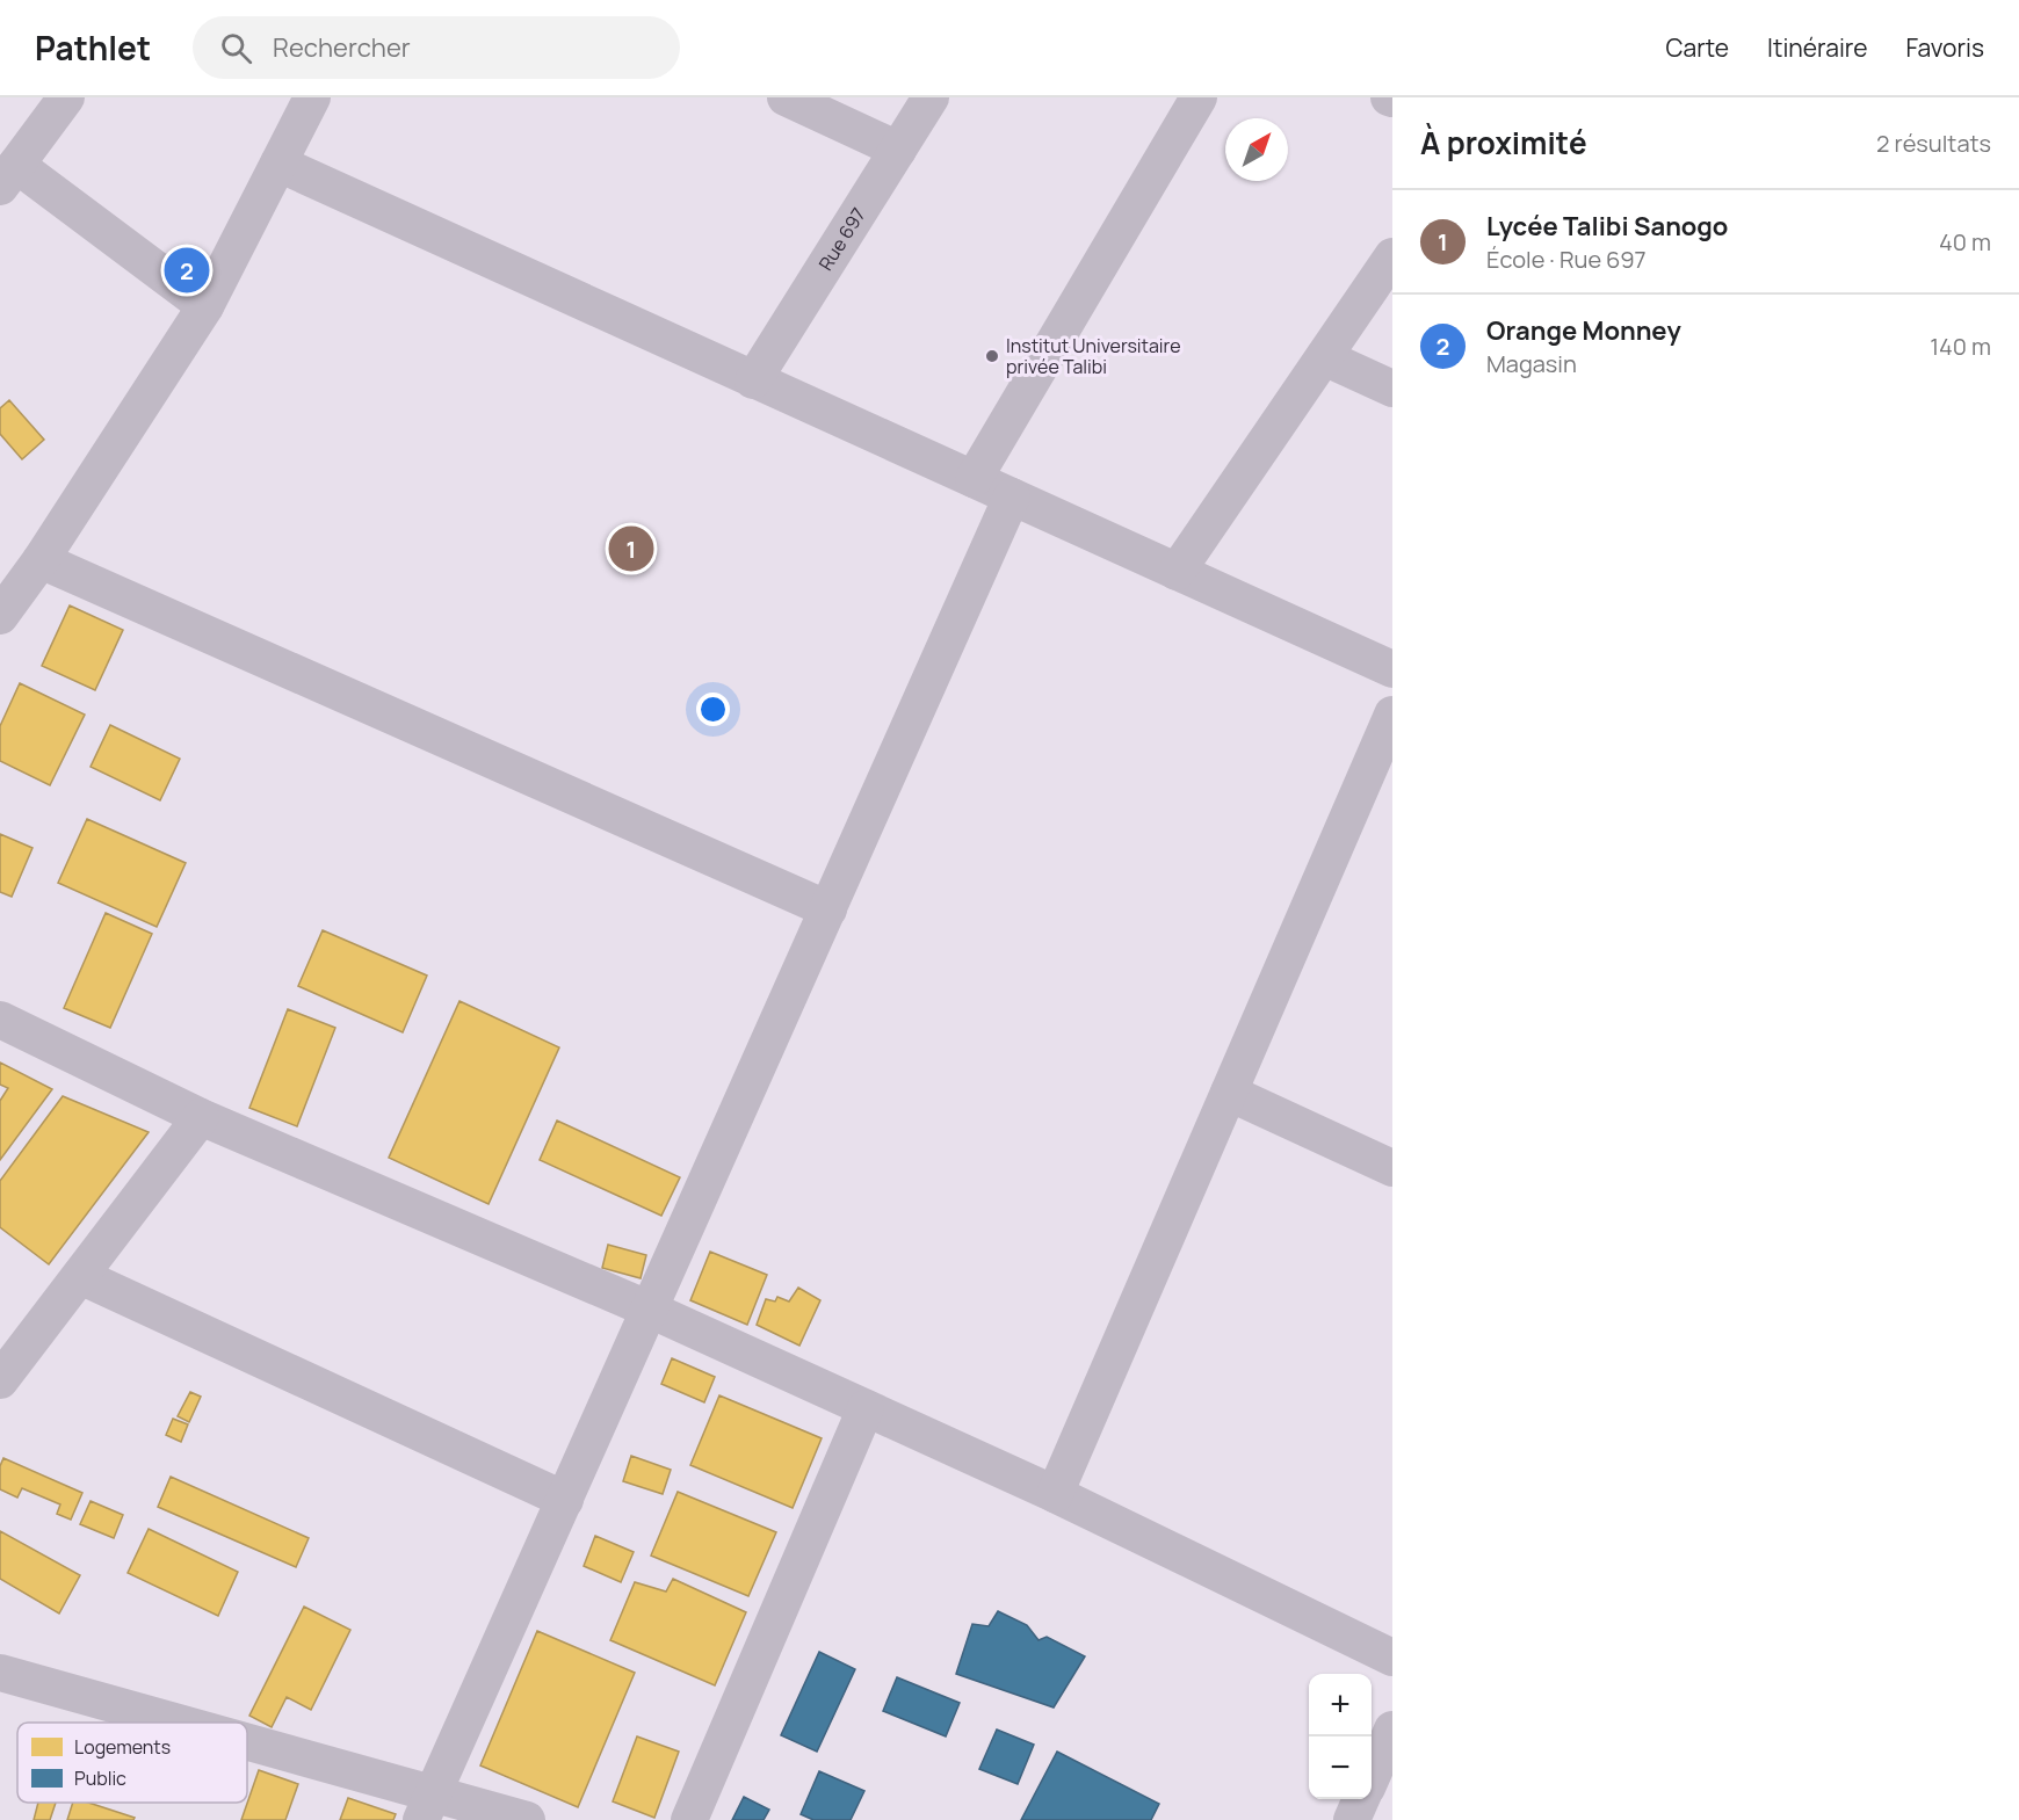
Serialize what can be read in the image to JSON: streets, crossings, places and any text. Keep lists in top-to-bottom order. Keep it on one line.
{"streets":{"street":["Rue 697"]},"places":["Institut Universitaire privée Talibi"],"legend":["Logements","Public"],"north":"top right","page":{"header":"Pathlet","search":"Rechercher","nav":["Carte","Itinéraire","Favoris"],"heading":["À proximité","2 résultats"],"list":[{"mark":"1","name":"Lycée Talibi Sanogo","note":"École · Rue 697","value":"40 m"},{"mark":"2","name":"Orange Monney","note":"Magasin","value":"140 m"}],"pins":["2","1"],"map_buttons":["+","−"]}}
